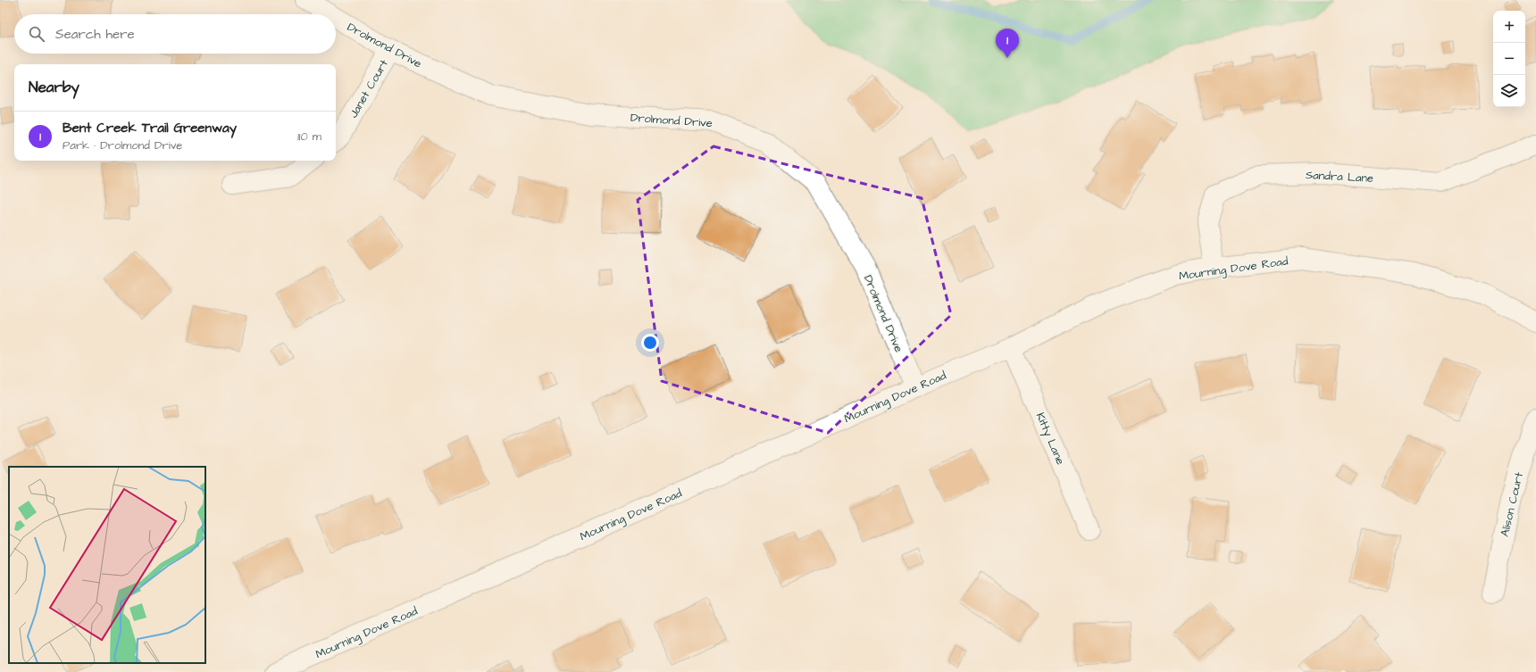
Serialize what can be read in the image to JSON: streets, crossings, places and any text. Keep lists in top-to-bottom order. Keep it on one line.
{"streets":{"street":["Drolmond Drive","Janet Court","Sandra Lane","Mourning Dove Road","Kitty Lane","Alison Court"]},"crossings":[["Drolmond Drive","Janet Court"],["Drolmond Drive","Mourning Dove Road"],["Sandra Lane","Mourning Dove Road"],["Mourning Dove Road","Kitty Lane"]],"page":{"map_buttons":["+","−"],"search":"Search here","pins":"1","heading":"Nearby","list":[{"mark":"1","name":"Bent Creek Trail Greenway","note":"Park · Drolmond Drive","value":"110 m"}]}}
